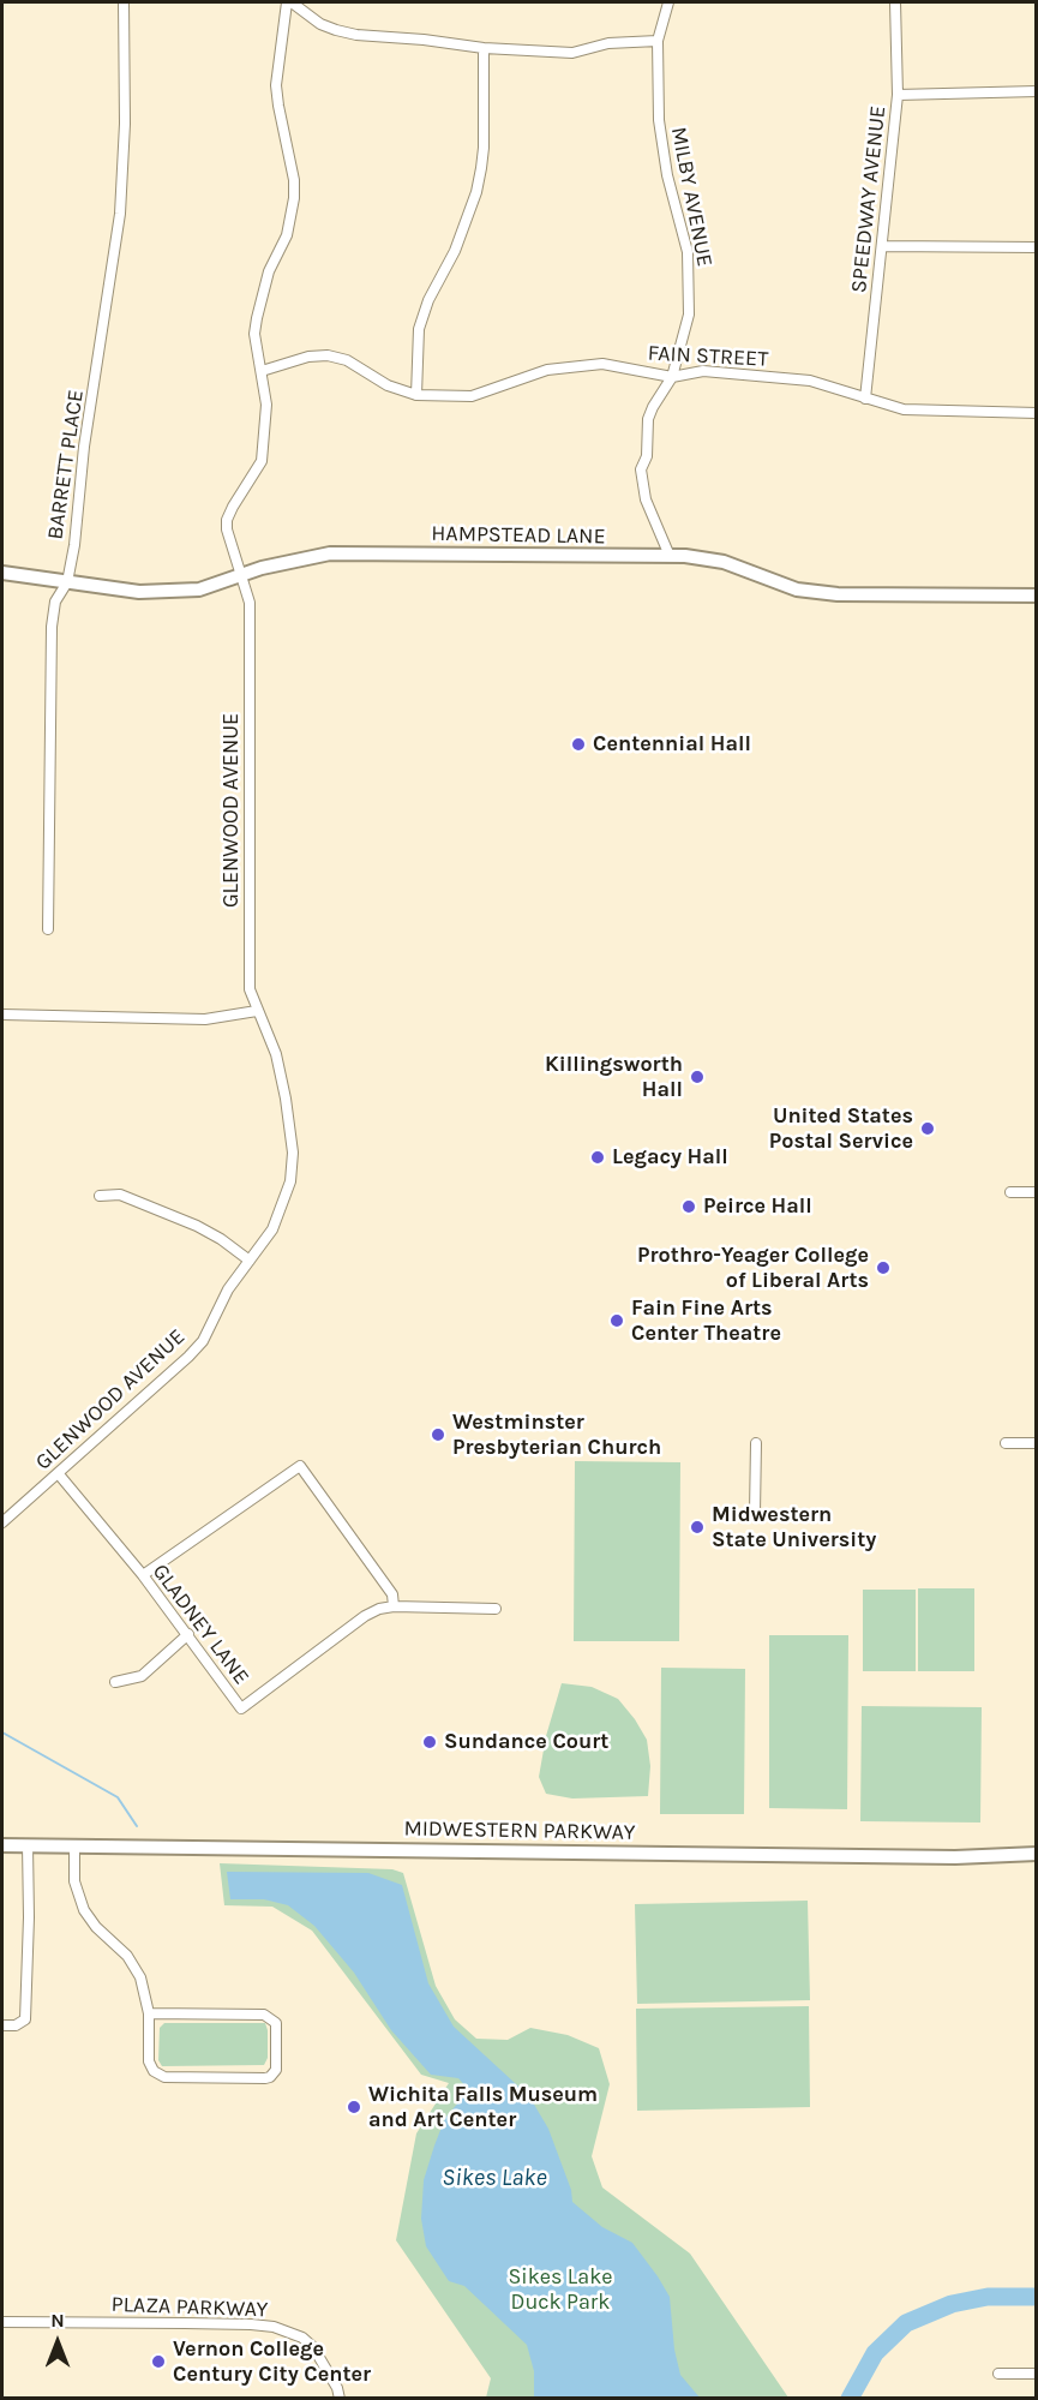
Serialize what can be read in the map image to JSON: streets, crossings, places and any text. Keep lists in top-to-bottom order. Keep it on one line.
{"streets":{"street":["MILBY AVENUE","SPEEDWAY AVENUE","FAIN STREET","BARRETT PLACE","HAMPSTEAD LANE","GLENWOOD AVENUE","GLADNEY LANE","MIDWESTERN PARKWAY","PLAZA PARKWAY"]},"crossings":[["MILBY AVENUE","FAIN STREET"],["MILBY AVENUE","HAMPSTEAD LANE"],["SPEEDWAY AVENUE","FAIN STREET"],["FAIN STREET","GLENWOOD AVENUE"],["BARRETT PLACE","HAMPSTEAD LANE"],["HAMPSTEAD LANE","GLENWOOD AVENUE"],["GLENWOOD AVENUE","GLADNEY LANE"]],"water":["Sikes Lake"],"parks":["Sikes Lake Duck Park"],"places":["Centennial Hall","Killingsworth Hall","United States Postal Service","Legacy Hall","Peirce Hall","Prothro-Yeager College of Liberal Arts","Fain Fine Arts Center Theatre","Westminster Presbyterian Church","Midwestern State University","Sundance Court","Wichita Falls Museum and Art Center","Vernon College Century City Center"],"north":"top"}
